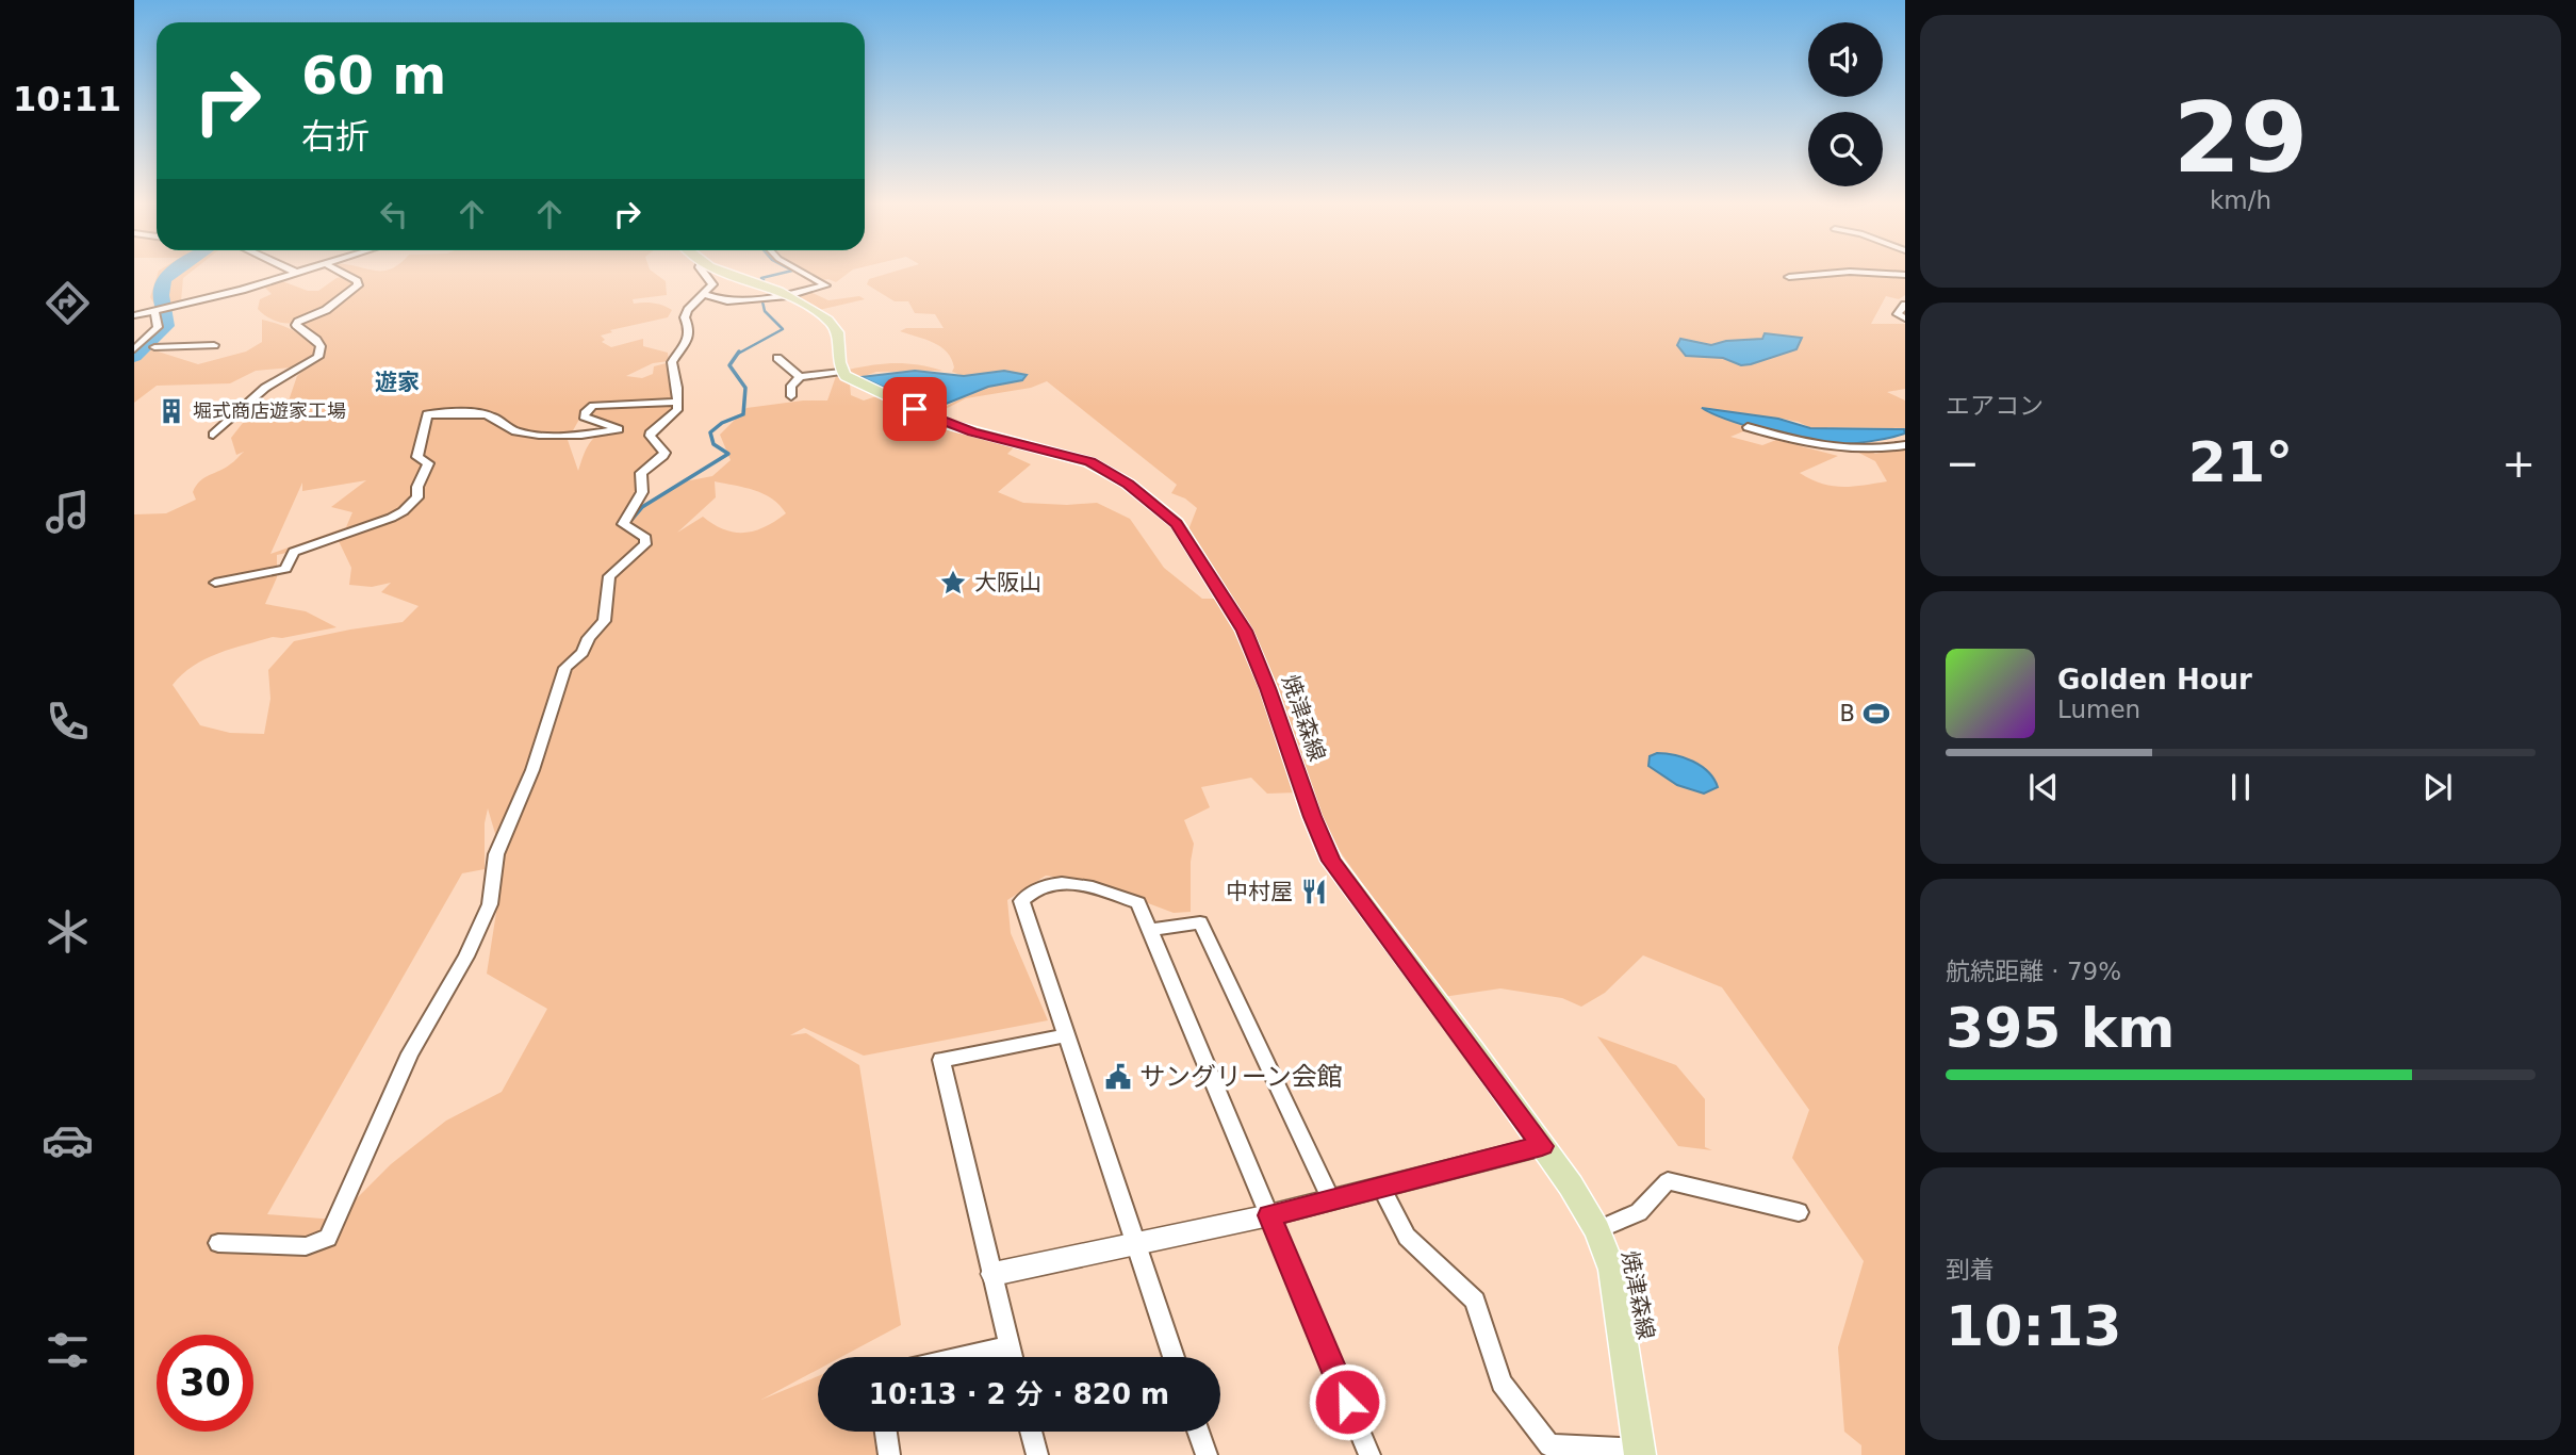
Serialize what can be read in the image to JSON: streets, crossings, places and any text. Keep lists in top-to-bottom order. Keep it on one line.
{"streets":{"main road":["焼津森線"]},"districts":["遊家"],"places":{"building":["堀式商店遊家工場"],"place":["大阪山"],"sports":["B"],"restaurant":["中村屋"],"public building":["サングリーン会館"]},"page":{"tabs":"10:11","tile":[["29","km/h"],"エアコン",["航続距離 · 79%","395 km"],["到着","10:13"]],"turn":["60 m","右折"],"heat":["−","21°","+"],"song":["Golden Hour","Lumen"],"limit":"30","trip":"10:13 · 2 分 · 820 m"}}
